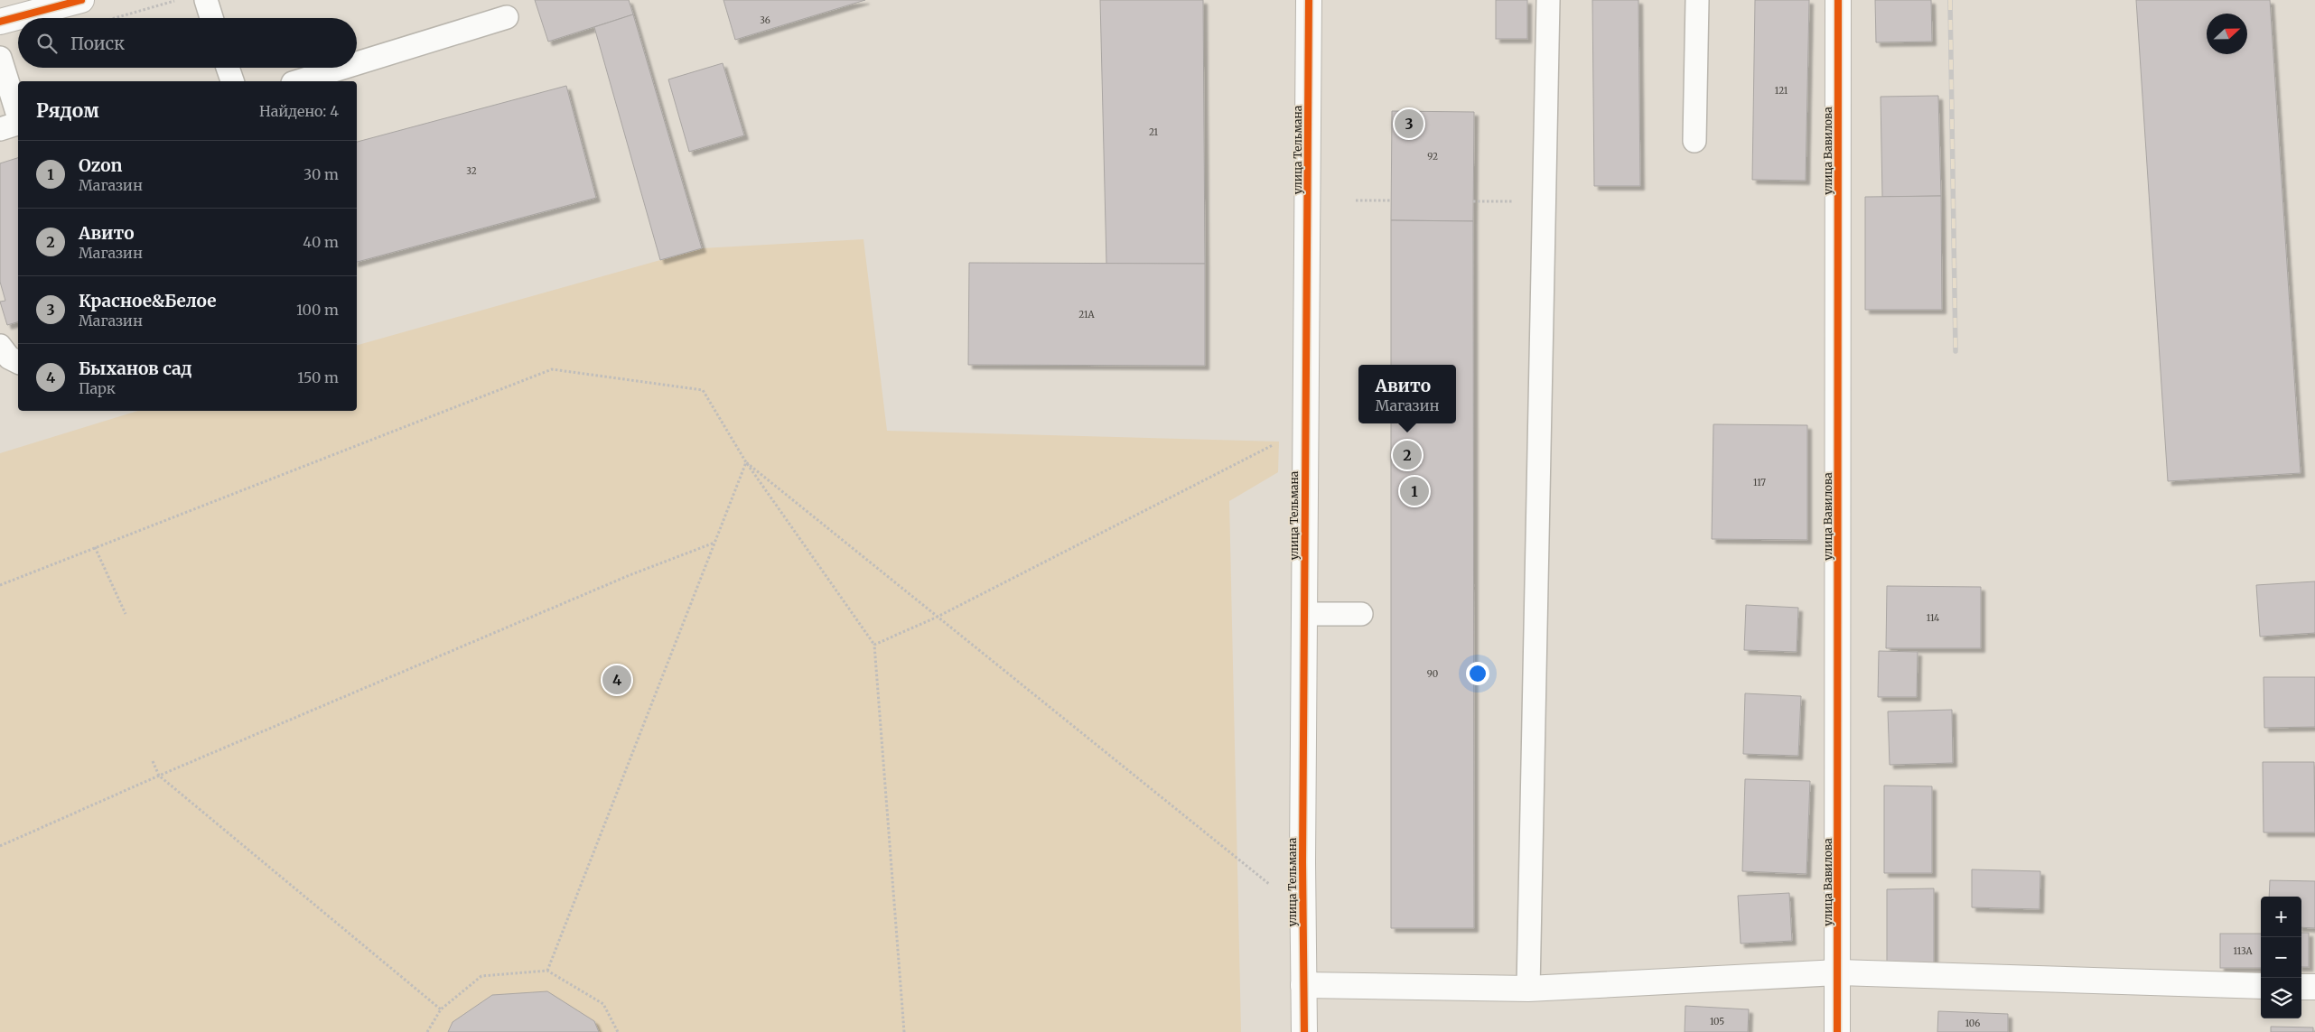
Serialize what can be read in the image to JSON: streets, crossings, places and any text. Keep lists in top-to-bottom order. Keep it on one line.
{"streets":{"street":["улица Тельмана","улица Вавилова"]},"house_numbers":["36","121","21","92","32","21А","117","114","90","113А","105","106"],"north":"right","page":{"search":"Поиск","heading":["Рядом","Найдено: 4"],"pins":["3","2","1","4"],"list":[{"mark":"1","name":"Ozon","note":"Магазин","value":"30 m"},{"mark":"2","name":"Авито","note":"Магазин","value":"40 m"},{"mark":"3","name":"Красное&Белое","note":"Магазин","value":"100 m"},{"mark":"4","name":"Быханов сад","note":"Парк","value":"150 m"}],"popup":["Авито","Магазин"],"map_buttons":["+","−"]}}
